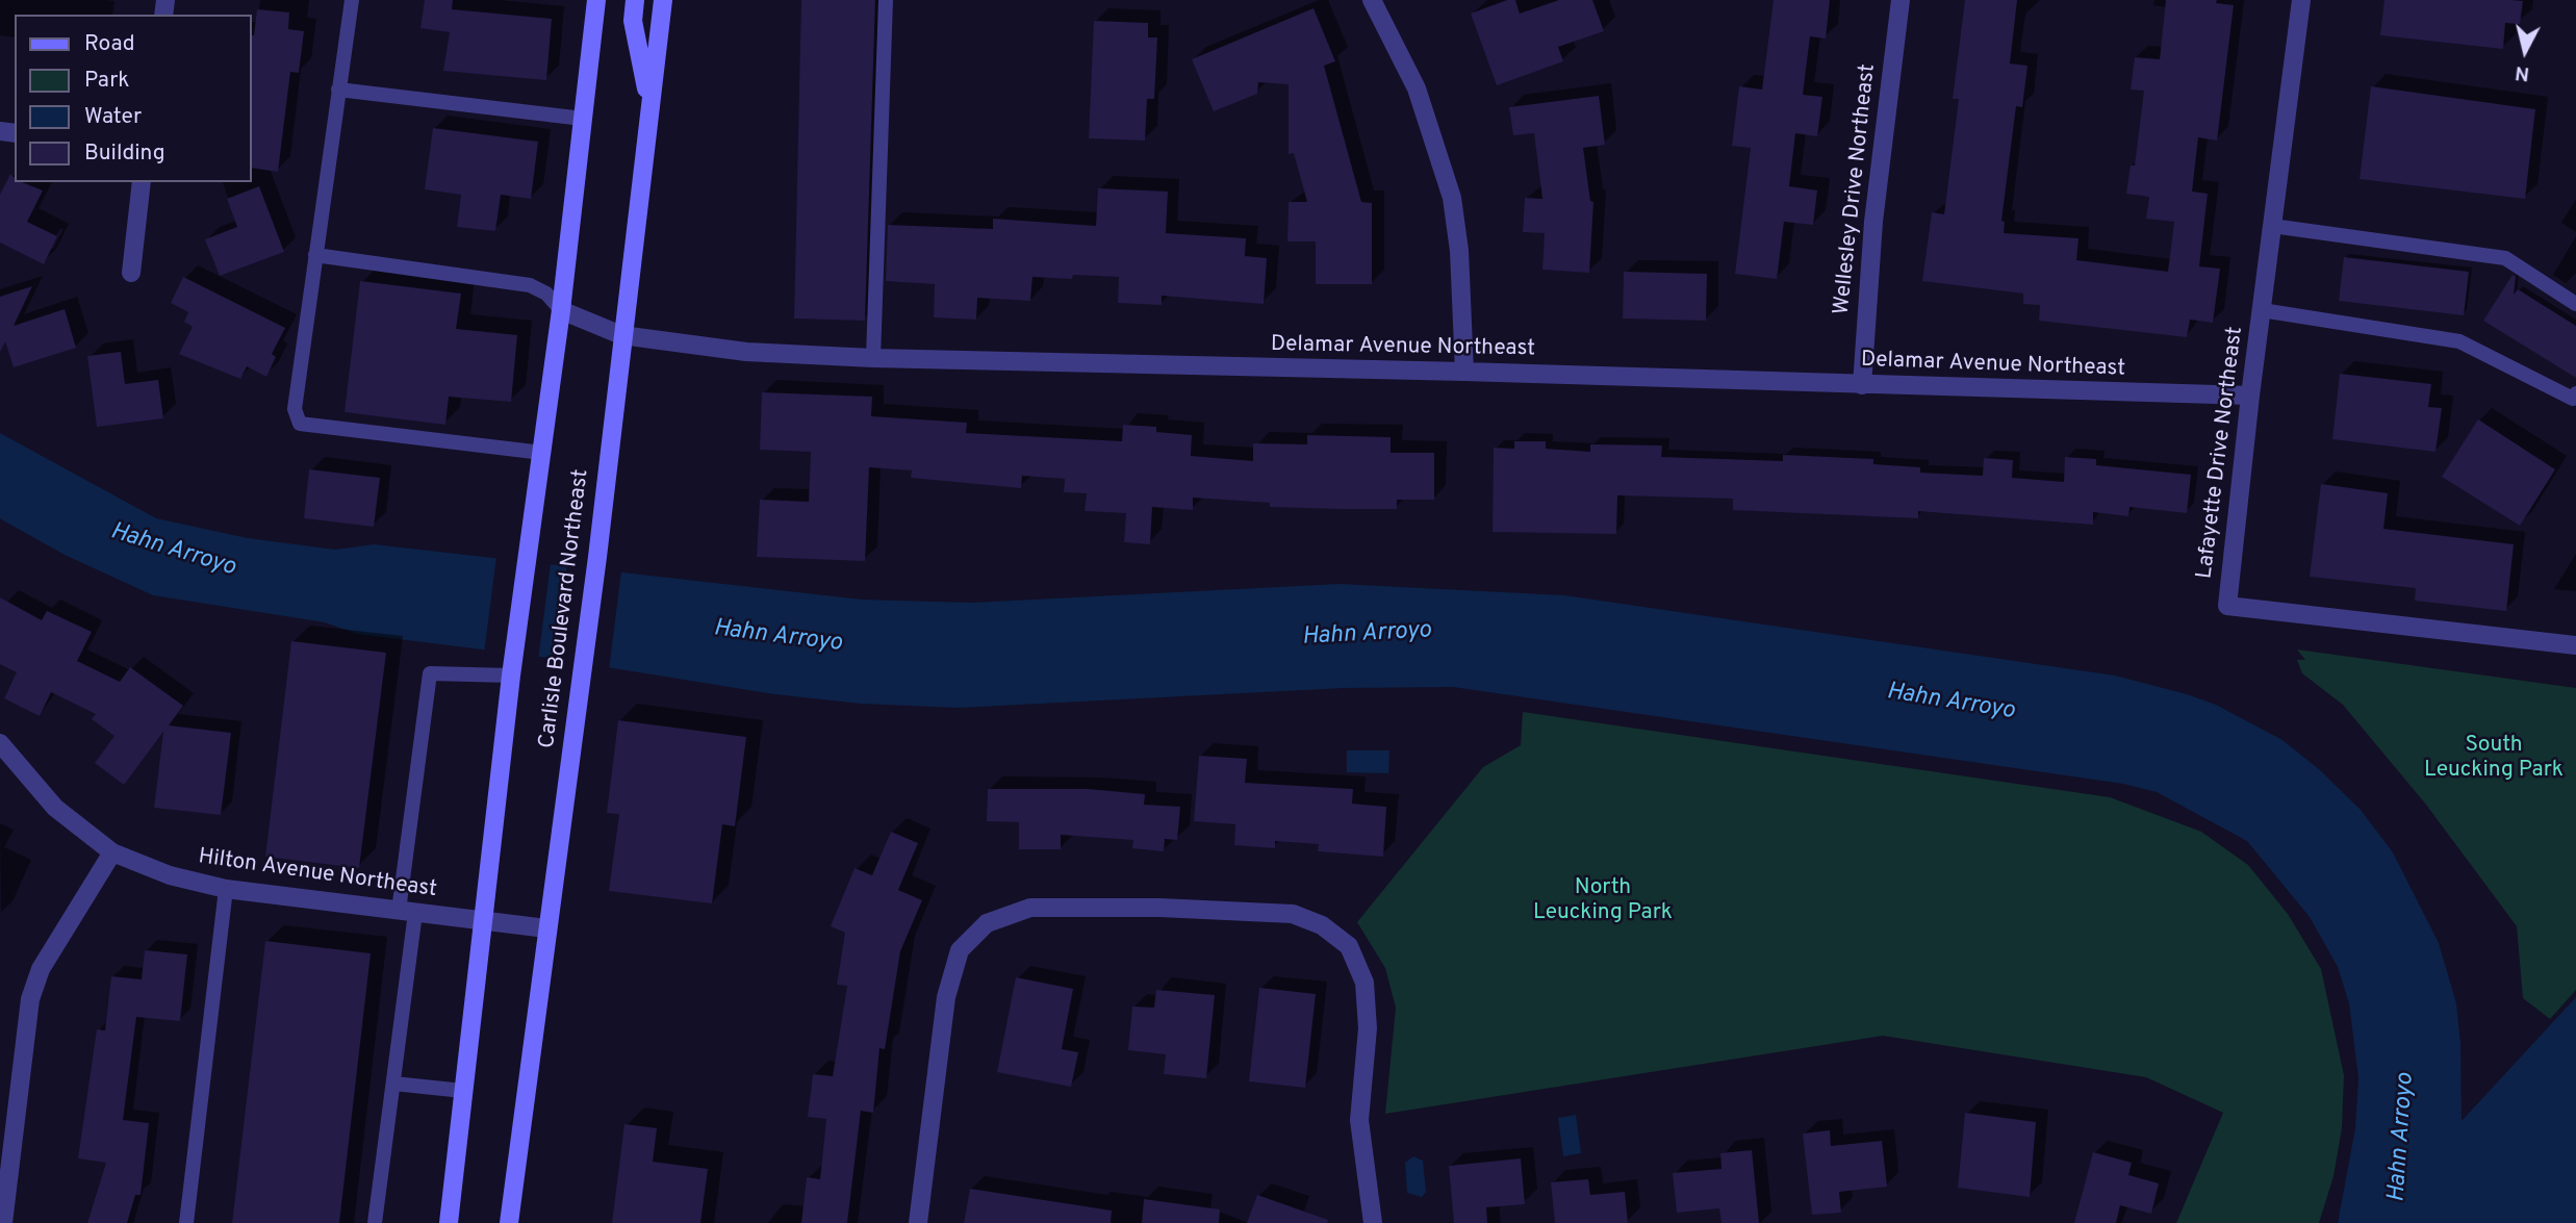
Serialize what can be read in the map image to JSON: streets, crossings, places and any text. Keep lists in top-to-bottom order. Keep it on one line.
{"streets":{"main road":["Carlisle Boulevard Northeast"],"street":["Wellesley Drive Northeast","Delamar Avenue Northeast","Lafayette Drive Northeast","Hilton Avenue Northeast"]},"crossings":[["Wellesley Drive Northeast","Delamar Avenue Northeast"],["Delamar Avenue Northeast","Lafayette Drive Northeast"],["Delamar Avenue Northeast","Carlisle Boulevard Northeast"],["Carlisle Boulevard Northeast","Hilton Avenue Northeast"]],"water":["Hahn Arroyo"],"parks":["South Leucking Park","North Leucking Park"],"legend":["Road","Park","Water","Building"],"north":"bottom"}
